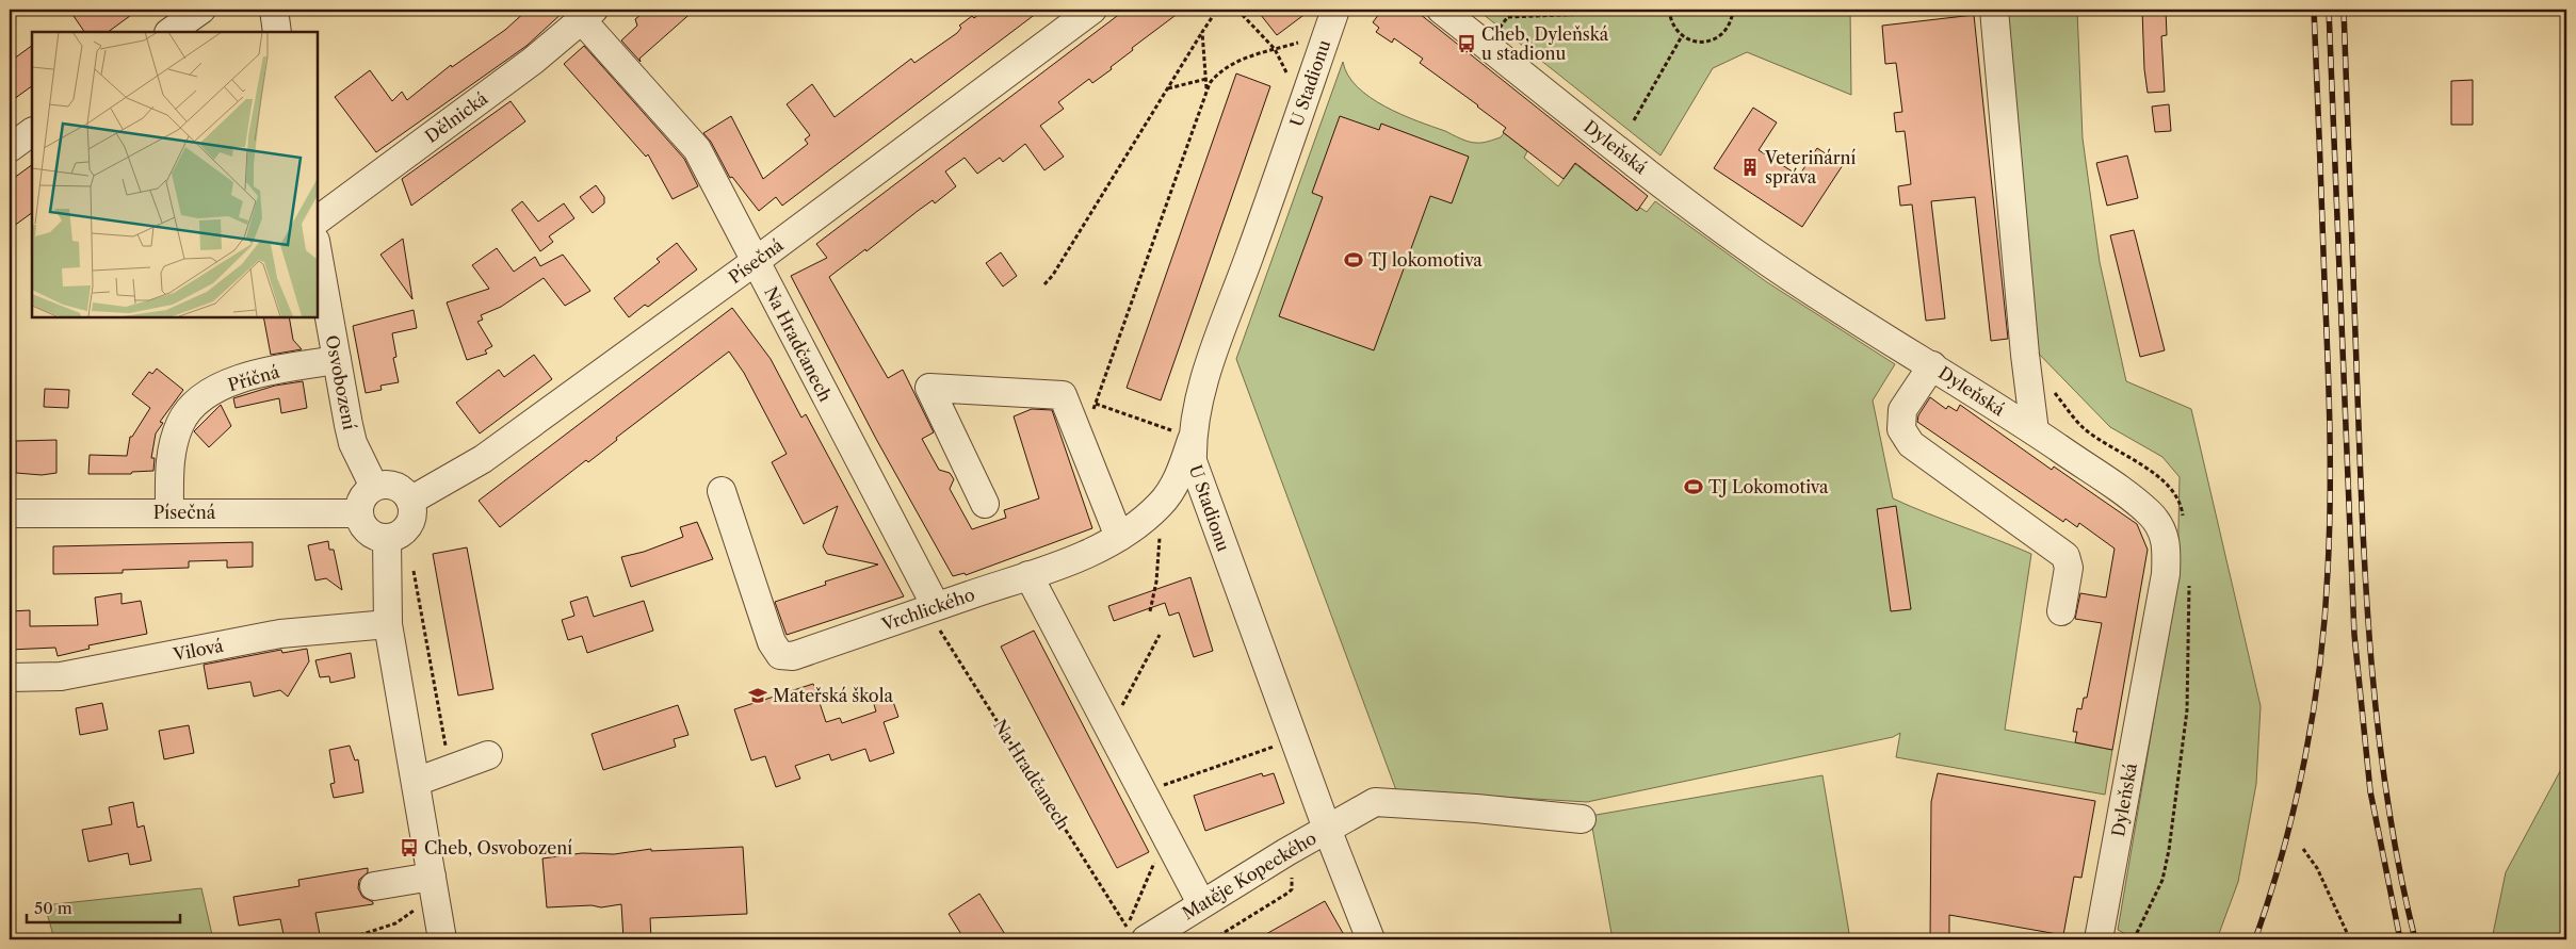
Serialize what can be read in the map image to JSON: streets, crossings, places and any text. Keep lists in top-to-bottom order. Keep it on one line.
{"streets":{"street":["U Stadionu","Dělnická","Dyleňská","Písečná","Na Hradčanech","Příčná","Osvobození","Vrchlického","Vilová","Matěje Kopeckého"]},"crossings":[["U Stadionu","Vrchlického"],["U Stadionu","Matěje Kopeckého"],["Dělnická","Na Hradčanech"],["Písečná","Na Hradčanech"],["Písečná","Příčná"],["Písečná","Osvobození"],["Na Hradčanech","Vrchlického"],["Na Hradčanech","Matěje Kopeckého"],["Příčná","Osvobození"]],"places":{"bus stop":["Cheb, Dyleňská u stadionu","Cheb, Osvobození"],"building":["Veterinární správa"],"sports":["TJ lokomotiva","TJ Lokomotiva"],"school or university":["Mateřská škola"]},"scale_bar":"50 m"}
